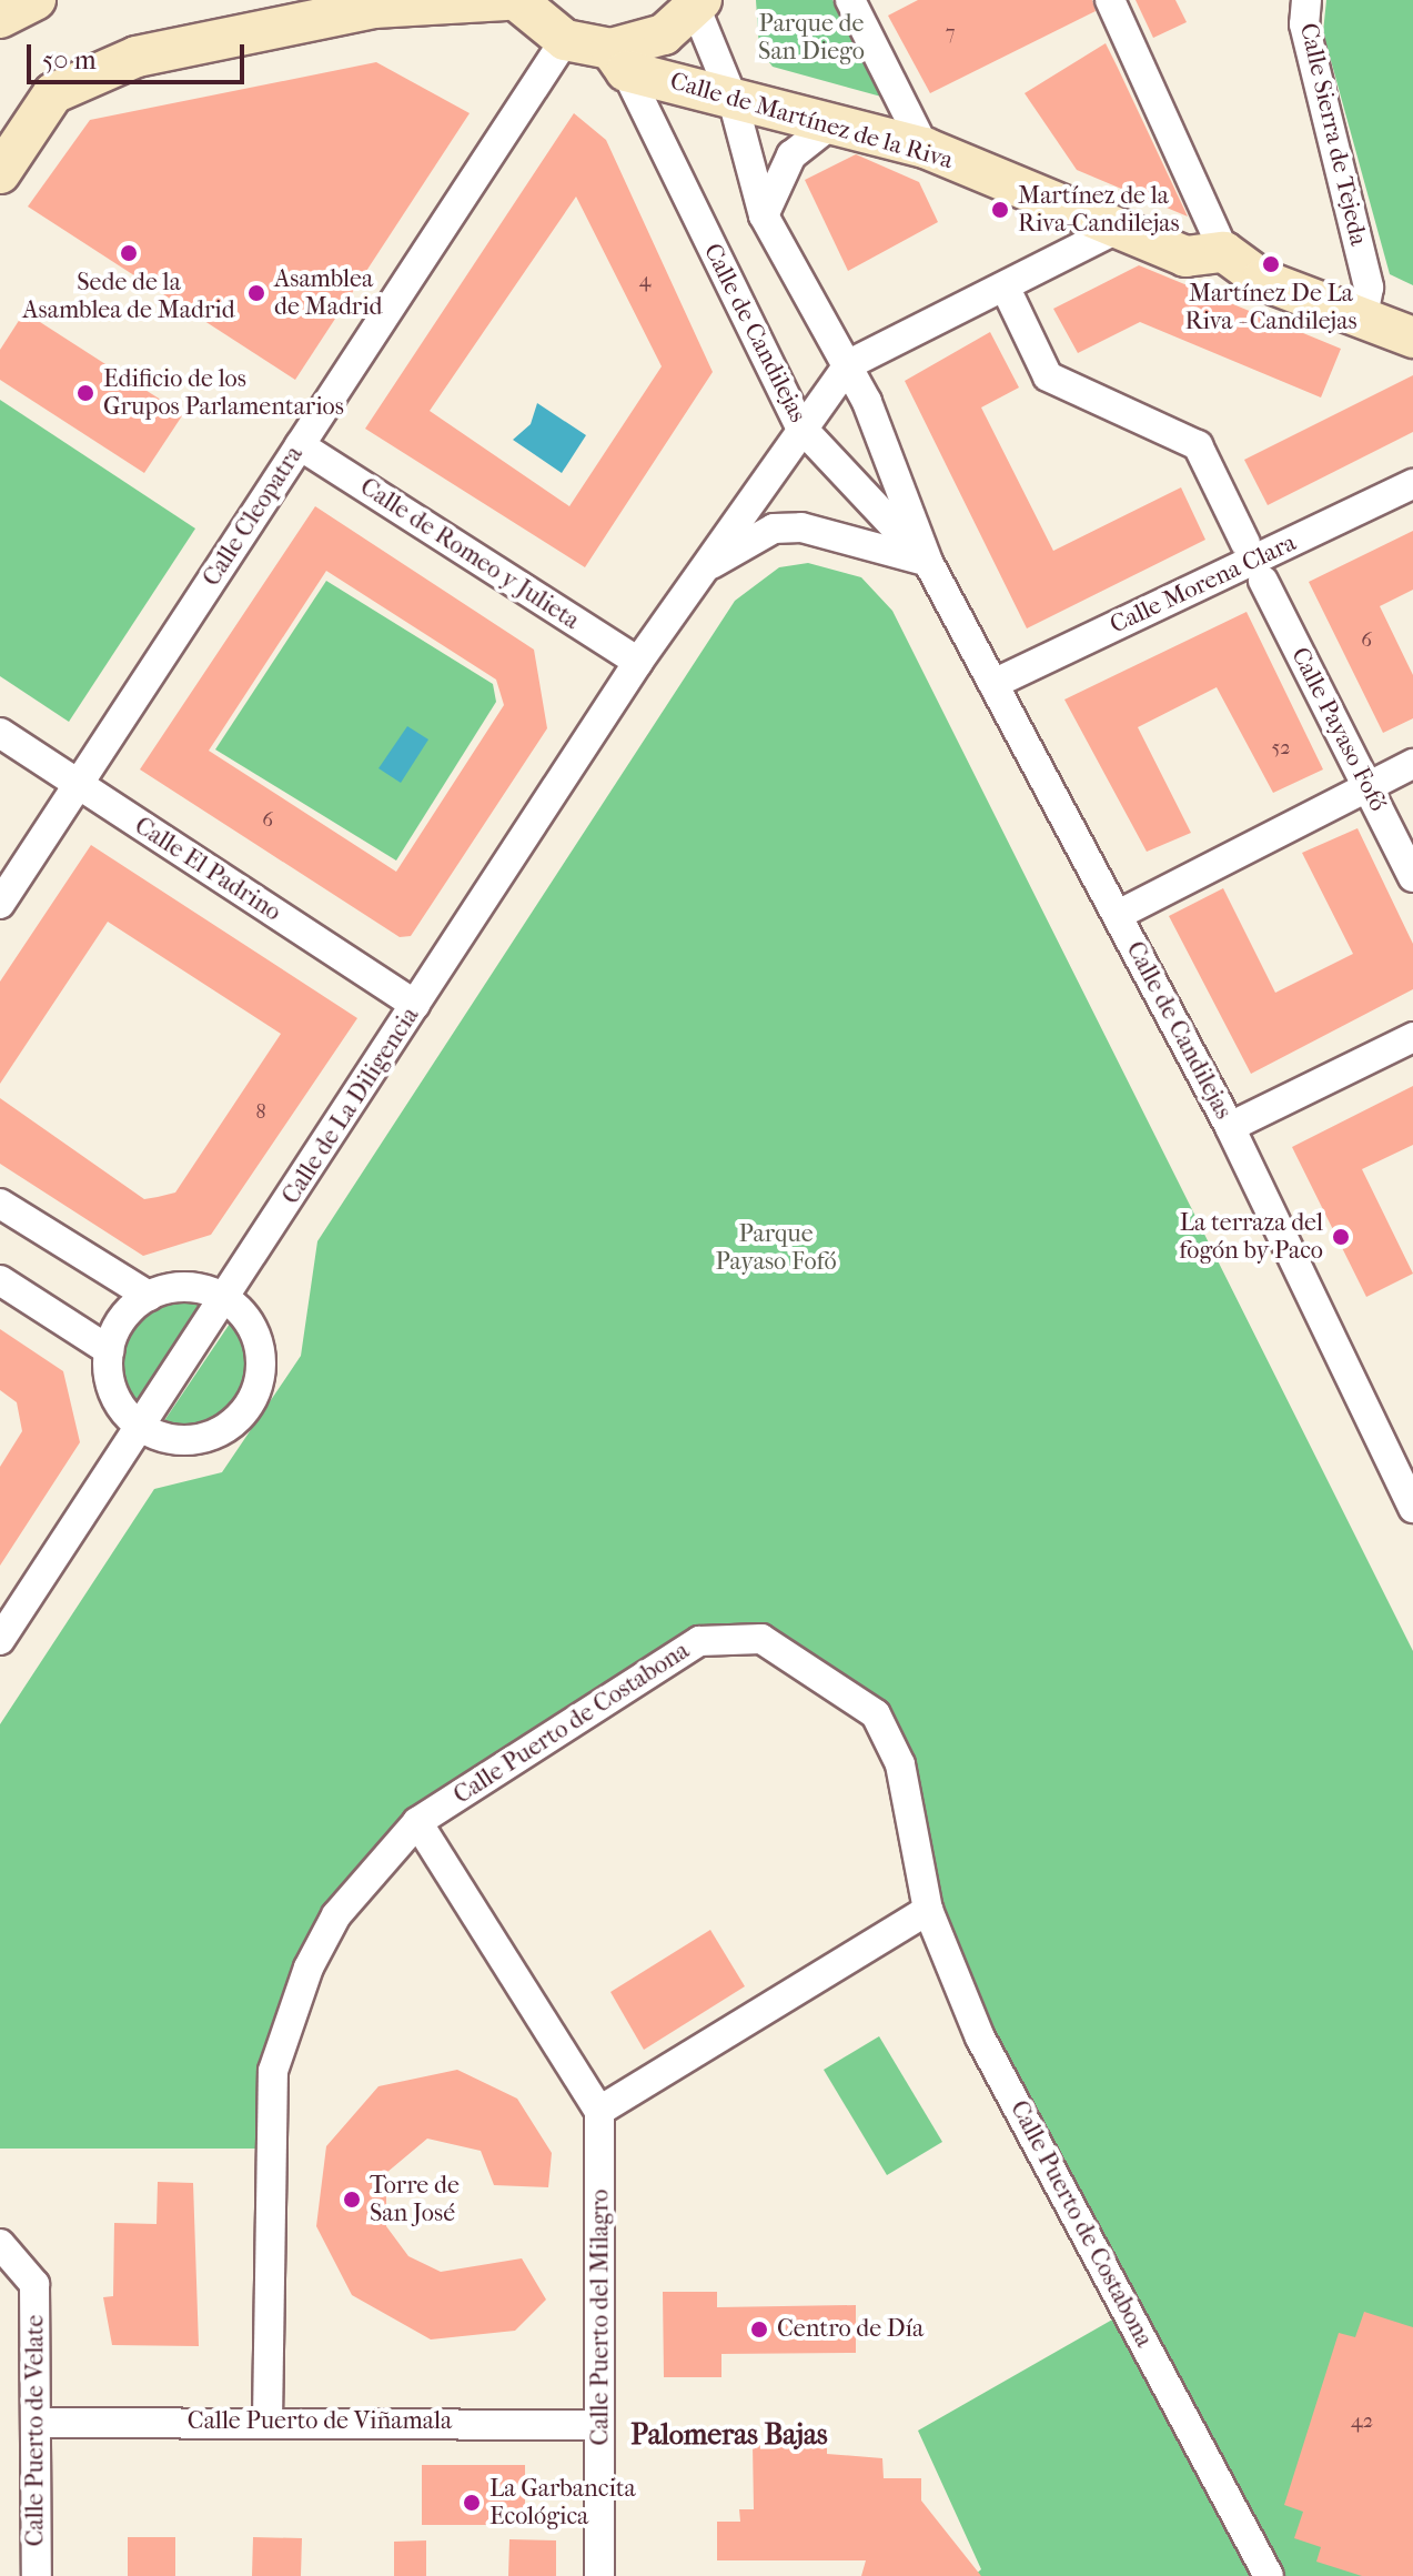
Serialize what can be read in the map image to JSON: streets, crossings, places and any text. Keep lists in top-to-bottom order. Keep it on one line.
{"streets":{"street":["Calle de Martínez de la Riva","Calle Sierra de Tejeda","Calle de Candilejas","Calle Cleopatra","Calle de Romeo y Julieta","Calle Morena Clara","Calle Payaso Fofó","Calle El Padrino","Calle de La Diligencia","Calle Puerto de Costabona","Calle Puerto del Milagro","Calle Puerto de Viñamala","Calle Puerto de Velate"]},"crossings":[["Calle de Martínez de la Riva","Calle de Candilejas"],["Calle de Martínez de la Riva","Calle Cleopatra"],["Calle de Martínez de la Riva","Calle de La Diligencia"],["Calle de Candilejas","Calle Morena Clara"],["Calle de Candilejas","Calle de La Diligencia"],["Calle Cleopatra","Calle de Romeo y Julieta"],["Calle Cleopatra","Calle El Padrino"],["Calle de Romeo y Julieta","Calle de La Diligencia"],["Calle El Padrino","Calle de La Diligencia"],["Calle Puerto de Costabona","Calle Puerto de Viñamala"],["Calle Puerto del Milagro","Calle Puerto de Viñamala"],["Calle Puerto de Viñamala","Calle Puerto de Velate"]],"districts":["Palomeras Bajas"],"parks":["Parque de San Diego","Parque Payaso Fofó"],"places":["Martínez de la Riva-Candilejas","Sede de la Asamblea de Madrid","Martínez De La Riva - Candilejas","Asamblea de Madrid","Edificio de los Grupos Parlamentarios","La terraza del fogón by Paco","Torre de San José","Centro de Día","La Garbancita Ecológica"],"house_numbers":["7","4","6","52","6","8","42"],"scale_bar":"50 m"}
